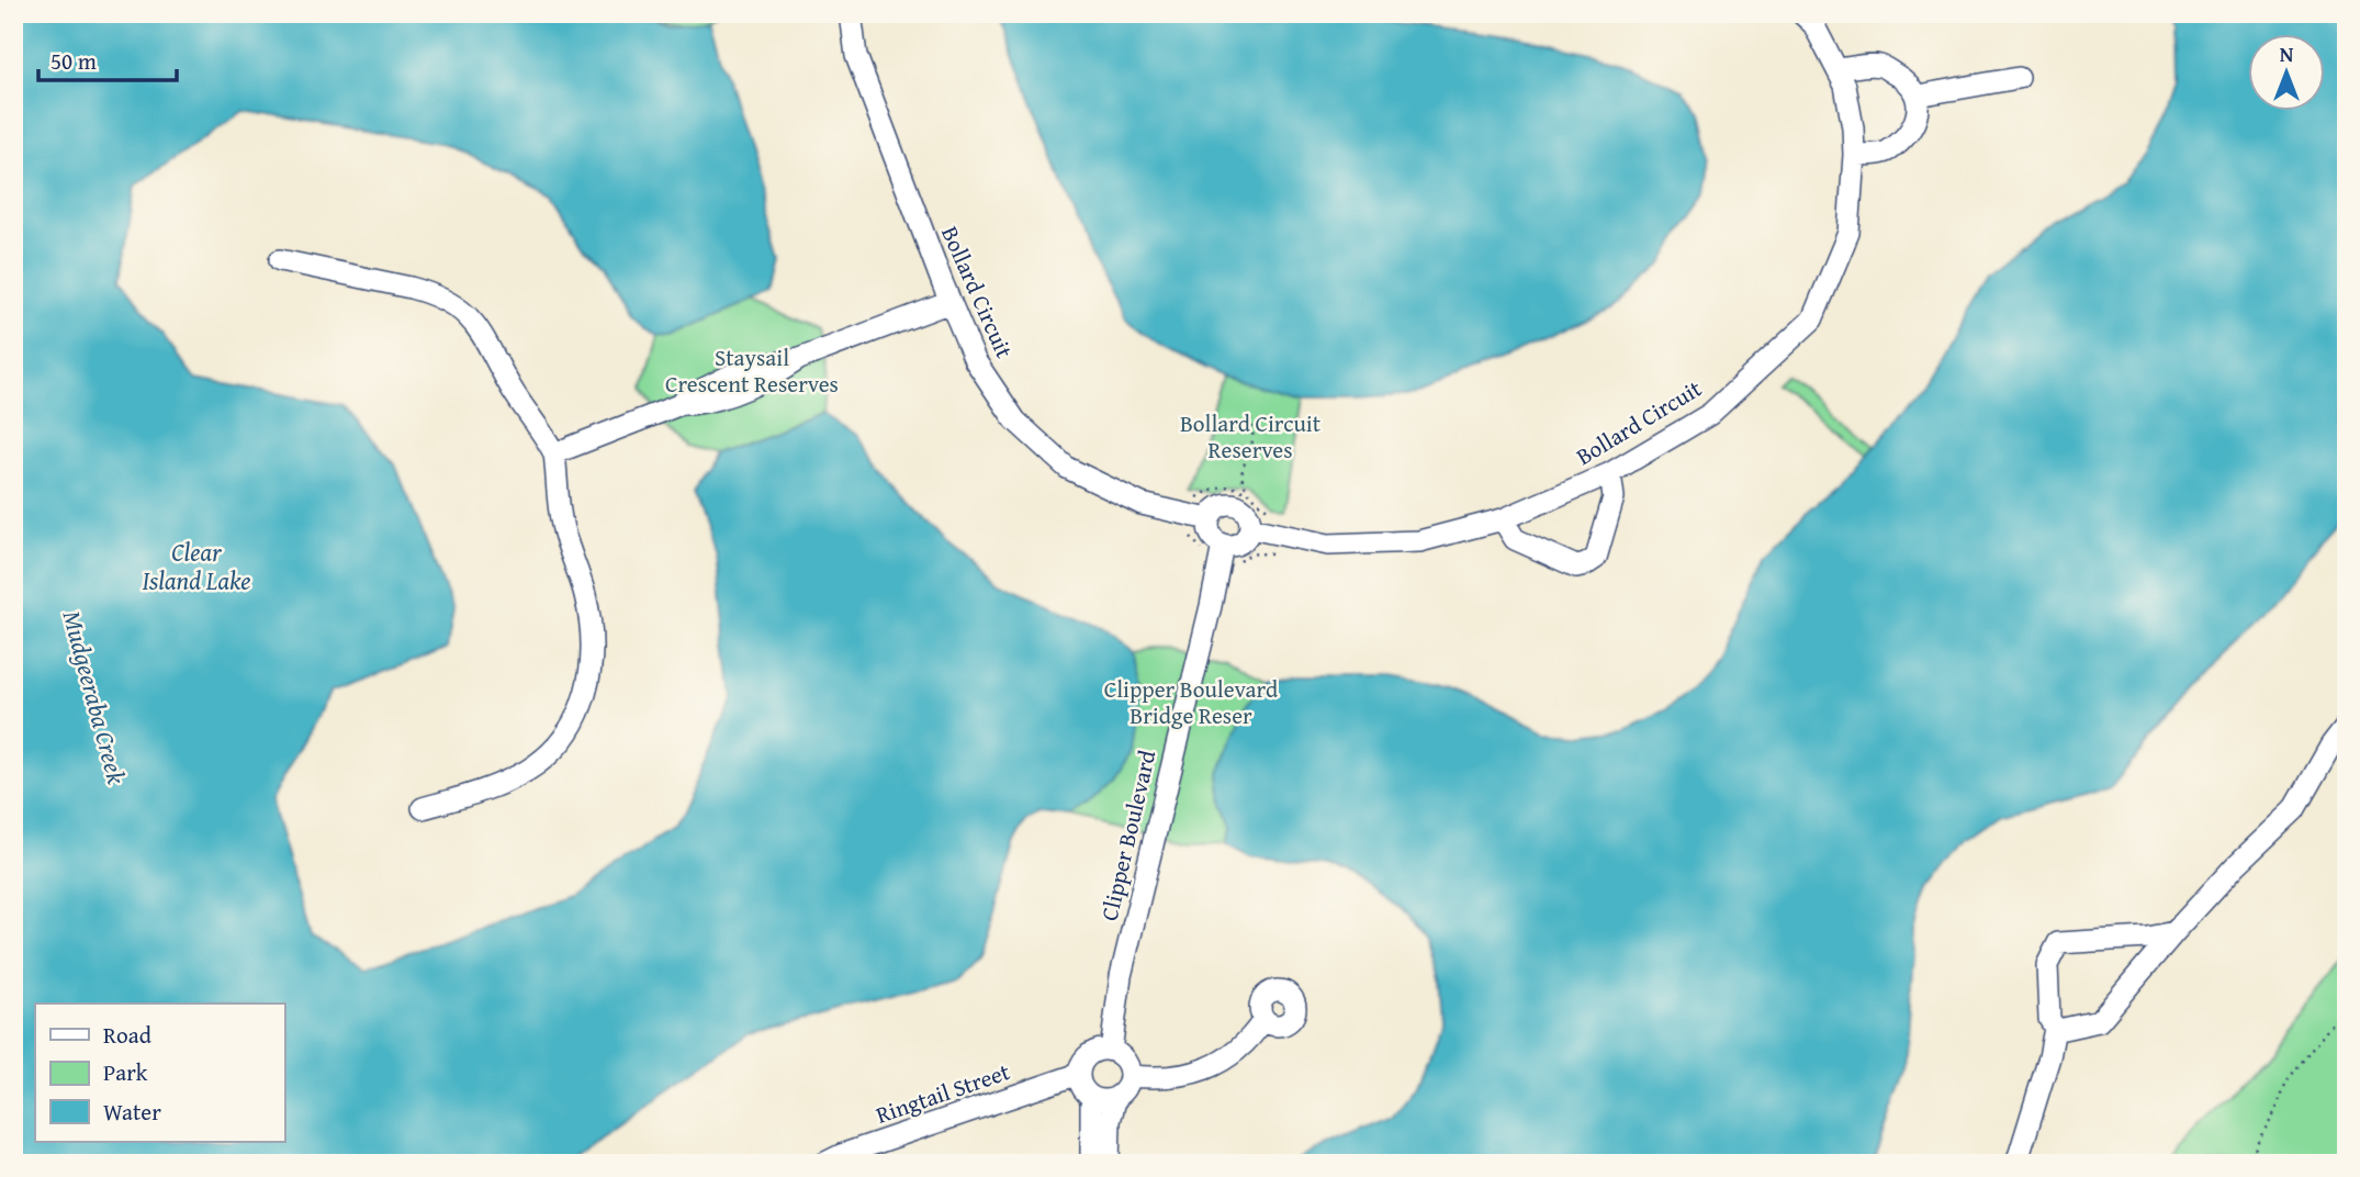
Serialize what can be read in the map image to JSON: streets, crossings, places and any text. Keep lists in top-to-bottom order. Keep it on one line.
{"streets":{"street":["Bollard Circuit","Clipper Boulevard","Ringtail Street"]},"crossings":[["Bollard Circuit","Clipper Boulevard"],["Clipper Boulevard","Ringtail Street"]],"water":["Clear Island Lake","Mudgeeraba Creek"],"parks":["Staysail Crescent Reserves","Bollard Circuit Reserves","Clipper Boulevard Bridge Reser"],"legend":["Road","Park","Water"],"scale_bar":"50 m","north":"top"}
